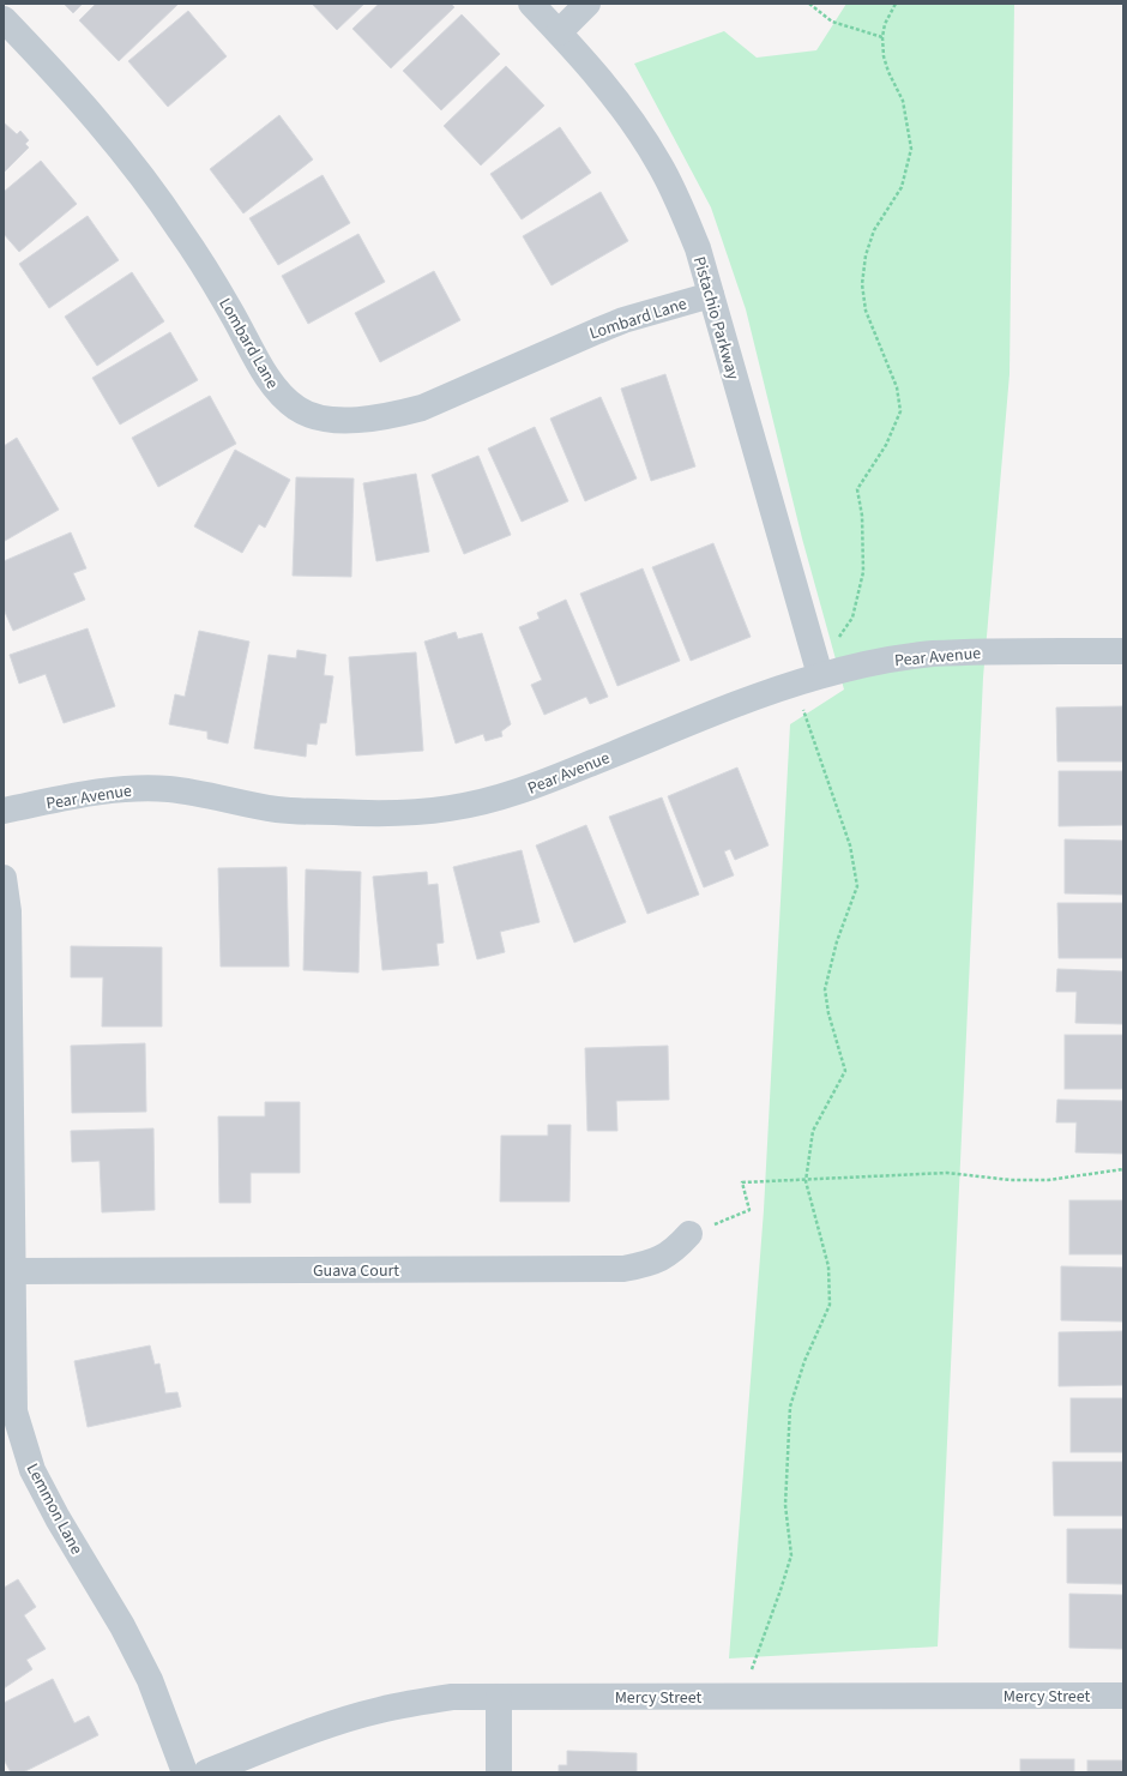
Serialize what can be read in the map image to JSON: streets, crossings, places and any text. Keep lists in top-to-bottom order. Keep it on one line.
{"streets":{"street":["Lombard Lane","Pistachio Parkway","Pear Avenue","Guava Court","Lemmon Lane","Mercy Street"]},"crossings":[["Lombard Lane","Pistachio Parkway"],["Pistachio Parkway","Pear Avenue"],["Guava Court","Lemmon Lane"]]}
